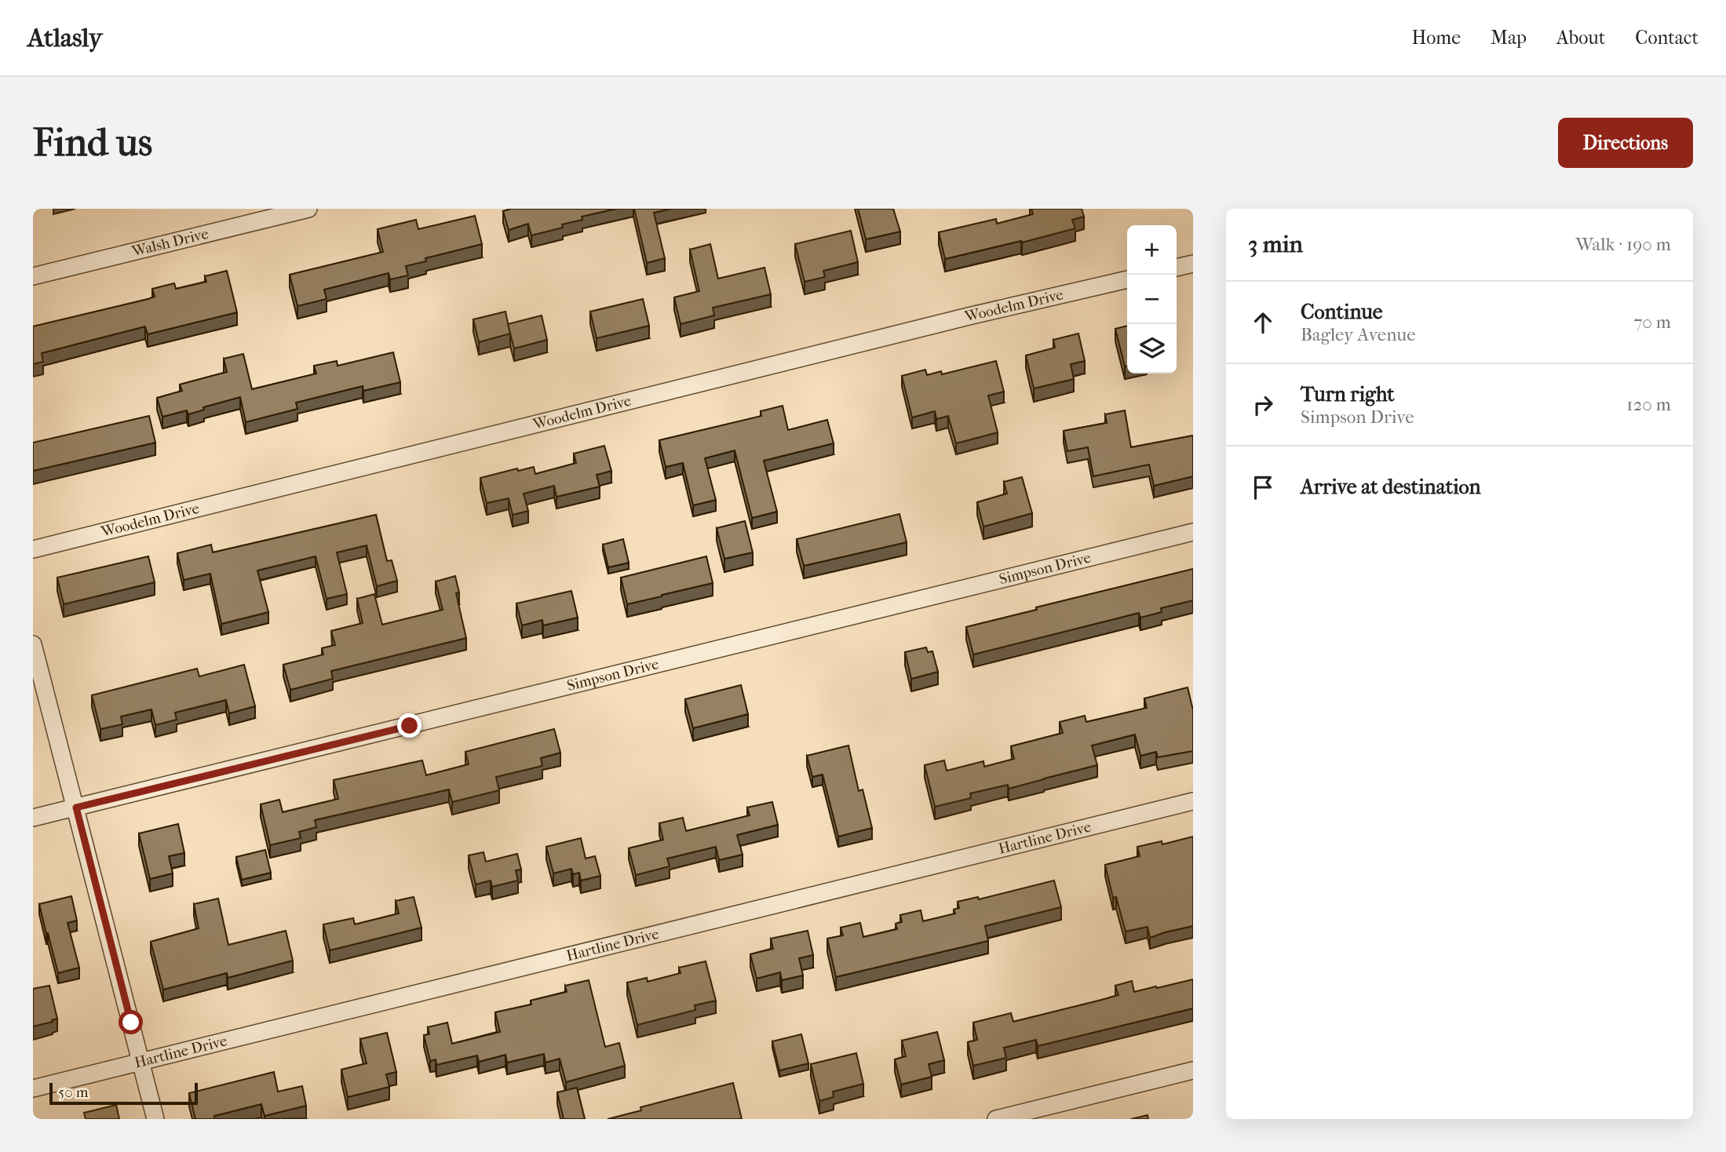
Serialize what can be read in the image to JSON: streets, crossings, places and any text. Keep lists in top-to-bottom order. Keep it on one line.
{"streets":{"street":["Walsh Drive","Woodelm Drive","Simpson Drive","Hartline Drive"]},"scale_bar":"50 m","page":{"header":"Atlasly","nav":["Home","Map","About","Contact"],"buttons":"Directions","title":"Find us","heading":["3 min","Walk · 190 m"],"map_buttons":["+","−"],"list":[["Continue","Bagley Avenue","70 m"],["Turn right","Simpson Drive","120 m"],"Arrive at destination"],"scale":"50 m"}}
